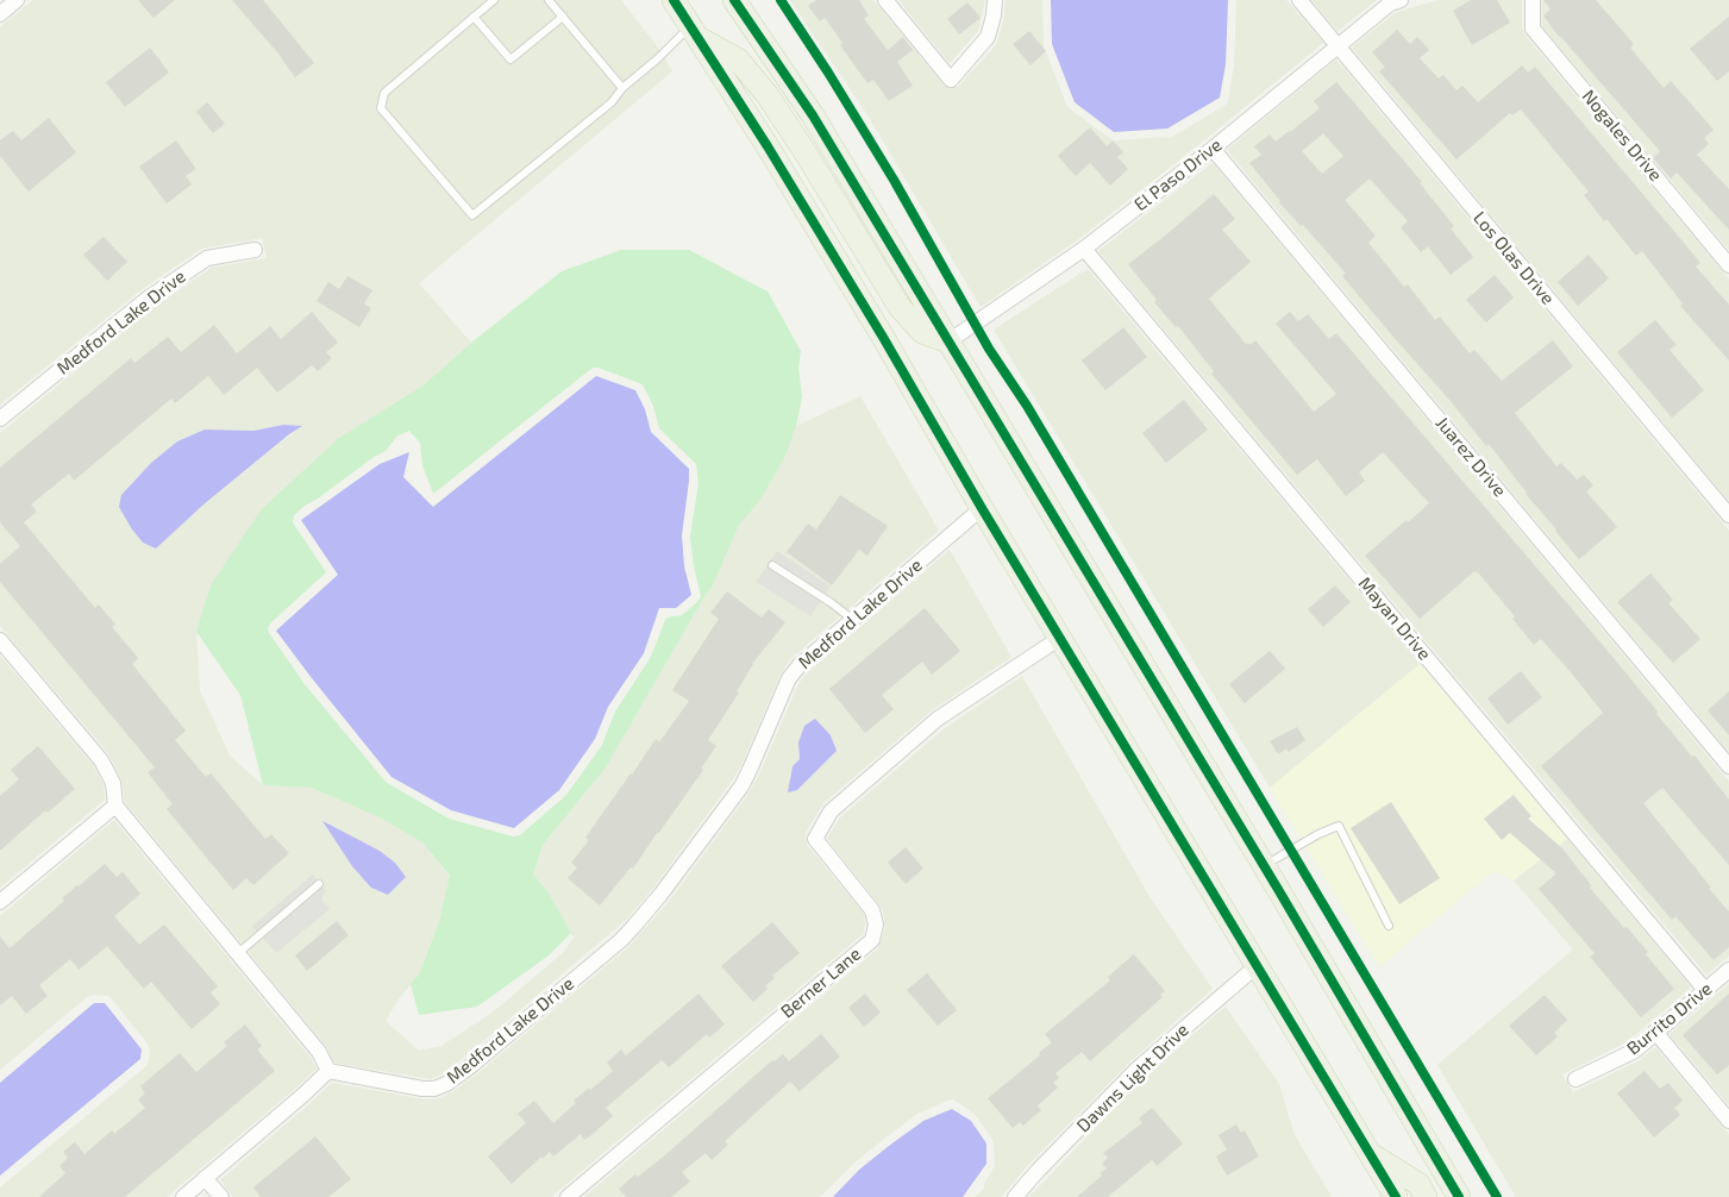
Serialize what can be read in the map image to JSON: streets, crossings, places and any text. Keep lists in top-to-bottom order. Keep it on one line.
{"streets":{"street":["Nogales Drive","El Paso Drive","Los Olas Drive","Medford Lake Drive","Juarez Drive","Mayan Drive","Berner Lane","Burrito Drive","Dawns Light Drive"]},"crossings":[["El Paso Drive","Los Olas Drive"],["El Paso Drive","Juarez Drive"],["El Paso Drive","Mayan Drive"],["Mayan Drive","Burrito Drive"]]}
